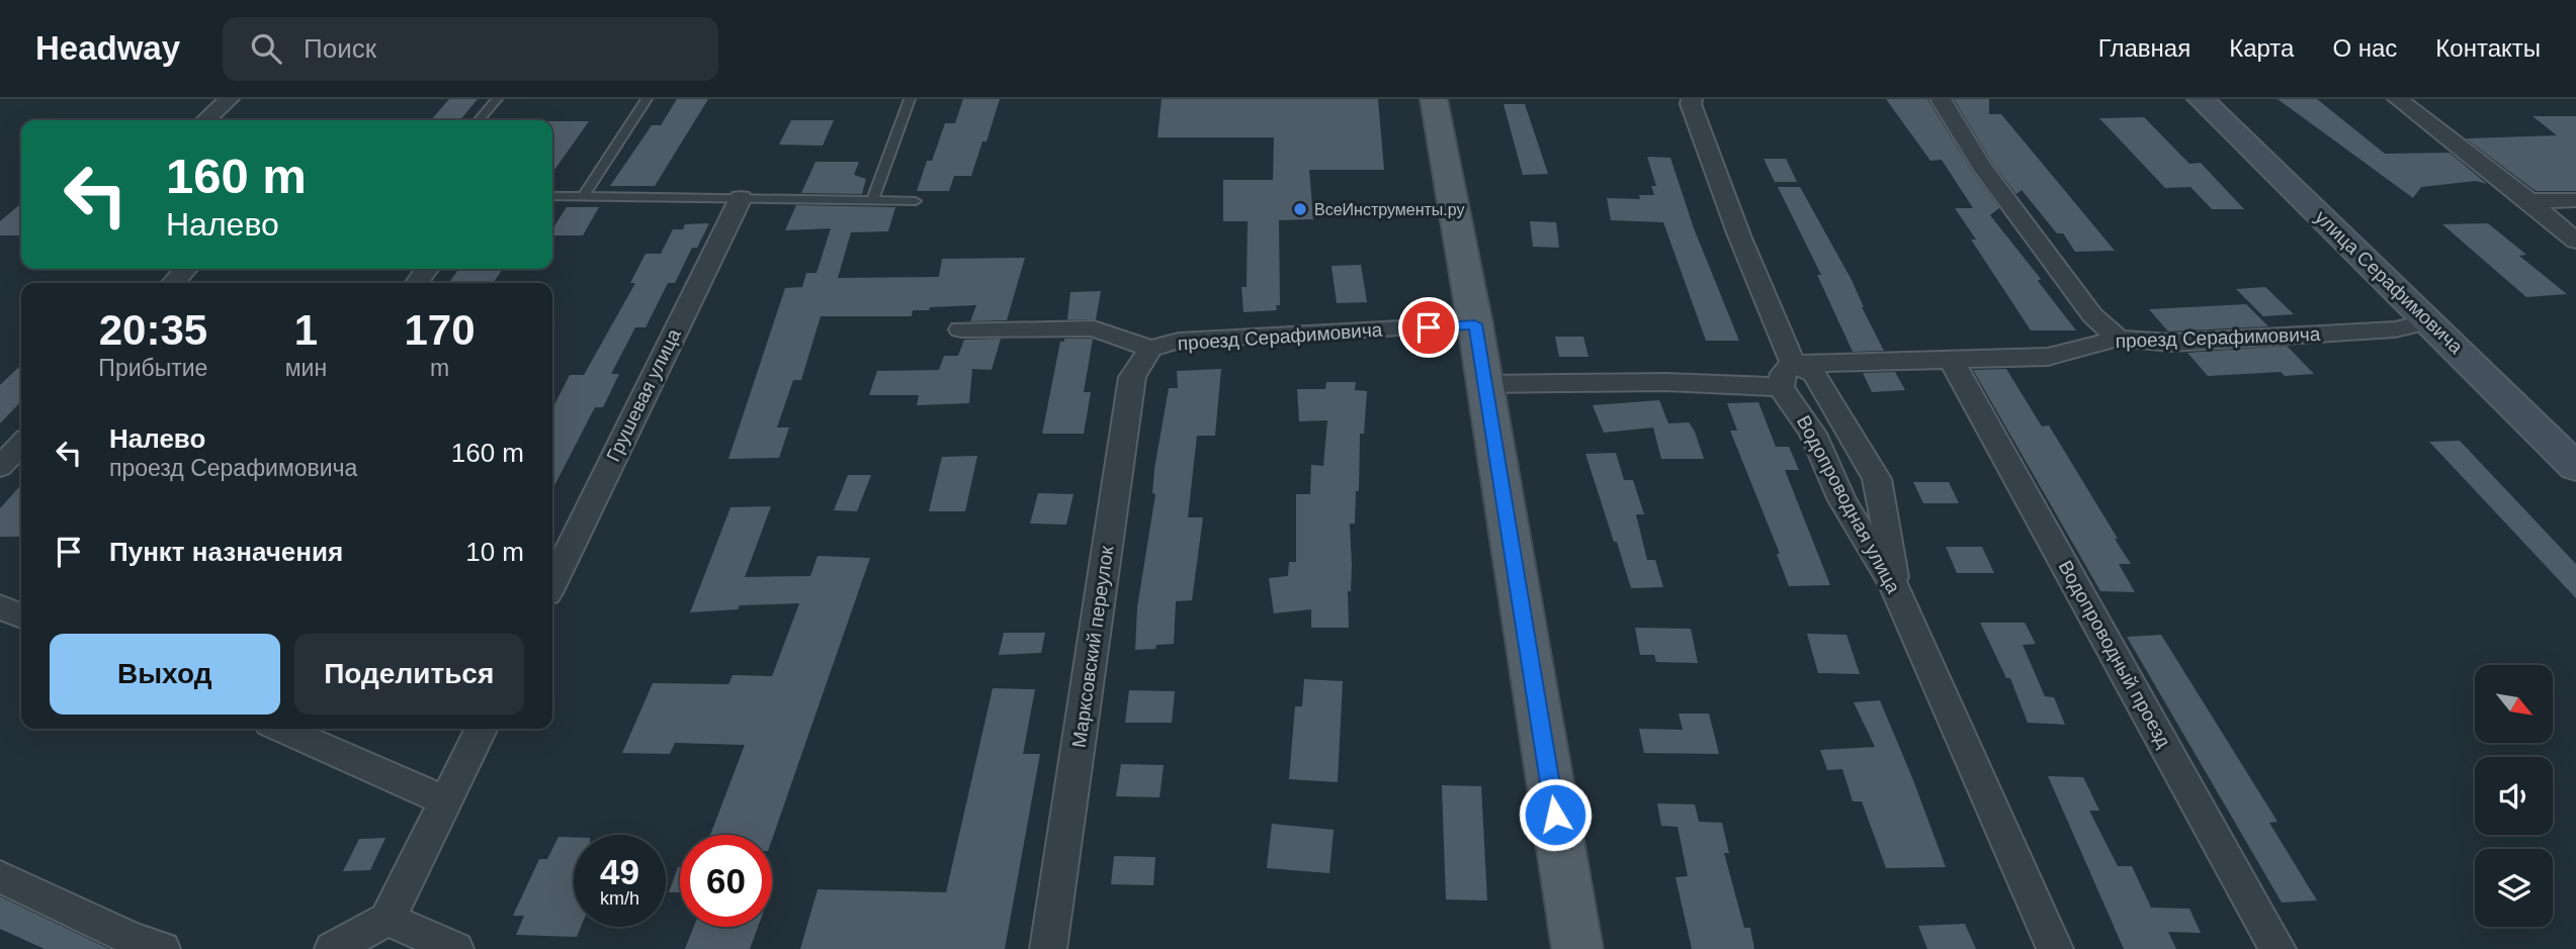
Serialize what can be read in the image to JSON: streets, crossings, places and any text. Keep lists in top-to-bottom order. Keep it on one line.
{"streets":{"street":["улица Серафимовича","проезд Серафимовича","Грушевая улица","Водопроводная улица","Марксовский переулок","Водопроводный проезд"]},"crossings":[["улица Серафимовича","проезд Серафимовича"],["проезд Серафимовича","Водопроводная улица"],["проезд Серафимовича","Марксовский переулок"],["проезд Серафимовича","Водопроводный проезд"]],"places":["ВсеИнструменты.ру"],"north":"bottom right","page":{"header":"Headway","search":"Поиск","nav":["Главная","Карта","О нас","Контакты"],"turn":["160 m","Налево"],"eta":["20:35","Прибытие","1","мин","170","m"],"list":[{"name":"Налево","note":"проезд Серафимовича","value":"160 m"},{"name":"Пункт назначения","value":"10 m"}],"buttons":["Выход","Поделиться"],"speed":"49 km/h","limit":"60"}}
